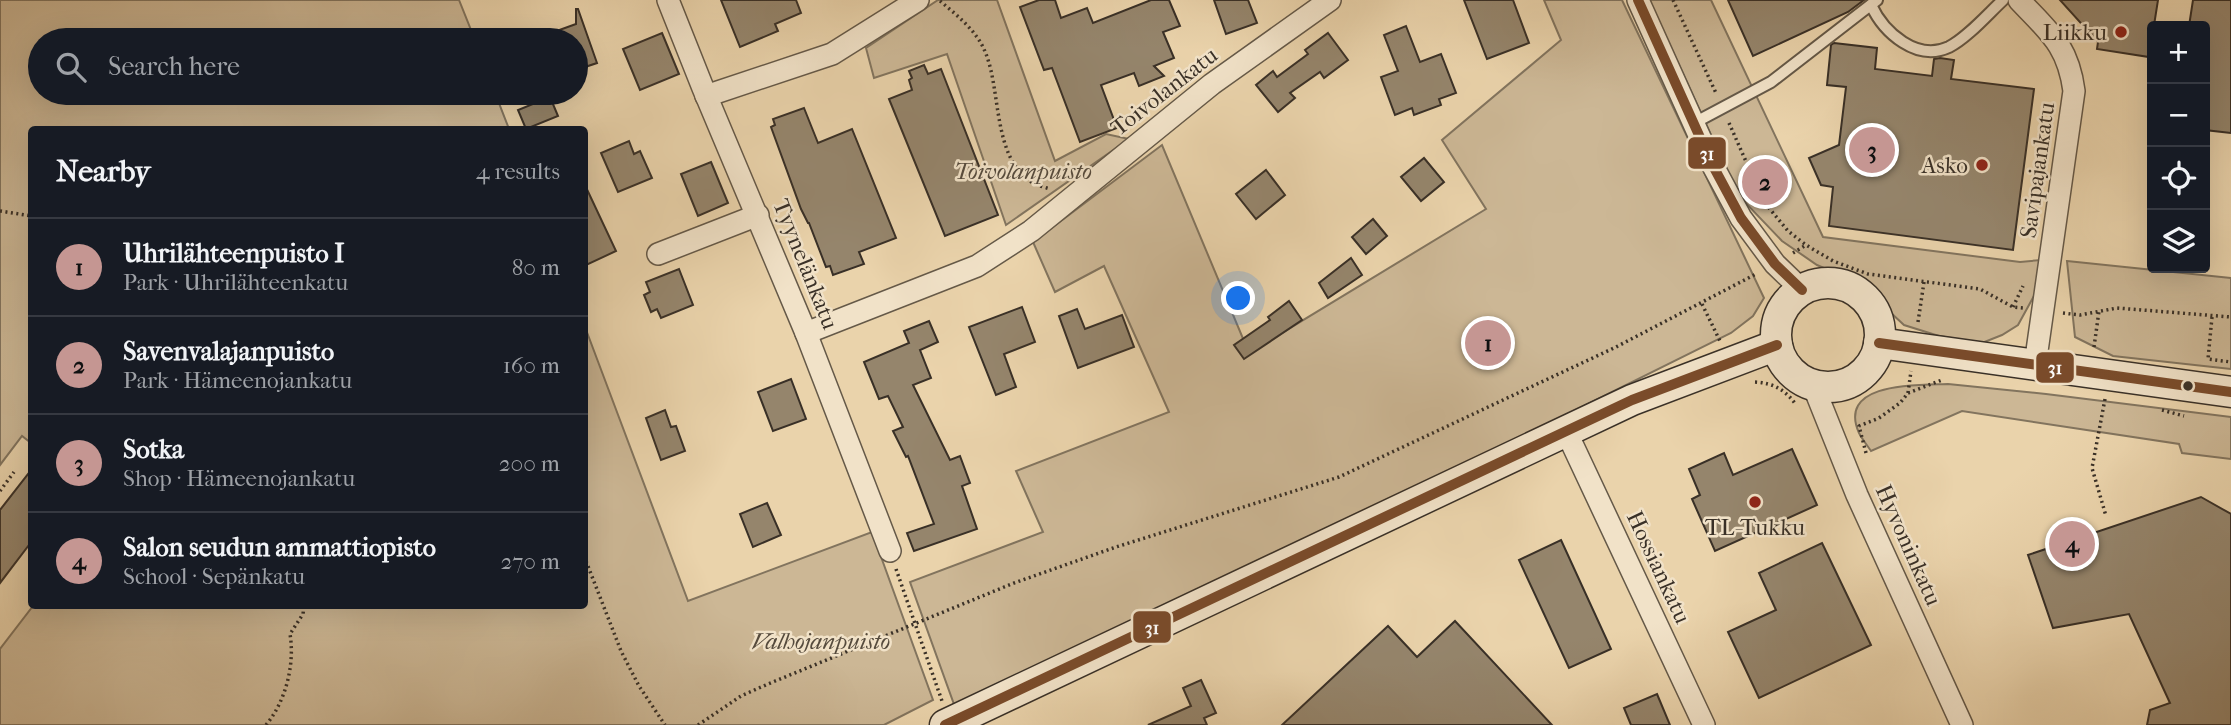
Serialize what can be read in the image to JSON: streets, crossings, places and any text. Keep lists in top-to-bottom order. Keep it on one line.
{"streets":{"street":["Toivolankatu","Savipajankatu","Tyynelänkatu","Hyvoninkatu","Hossiankatu"]},"crossings":[["Toivolankatu","Tyynelänkatu"]],"parks":["Toivolanpuisto","Valhojanpuisto"],"places":["Liikku","Asko","TL-Tukku"],"lines":["transit line 31"],"page":{"map_buttons":["+","−"],"search":"Search here","pins":["3","2","1","4"],"heading":["Nearby","4 results"],"list":[{"mark":"1","name":"Uhrilähteenpuisto I","note":"Park · Uhrilähteenkatu","value":"80 m"},{"mark":"2","name":"Savenvalajanpuisto","note":"Park · Hämeenojankatu","value":"160 m"},{"mark":"3","name":"Sotka","note":"Shop · Hämeenojankatu","value":"200 m"},{"mark":"4","name":"Salon seudun ammattiopisto","note":"School · Sepänkatu","value":"270 m"}]}}
